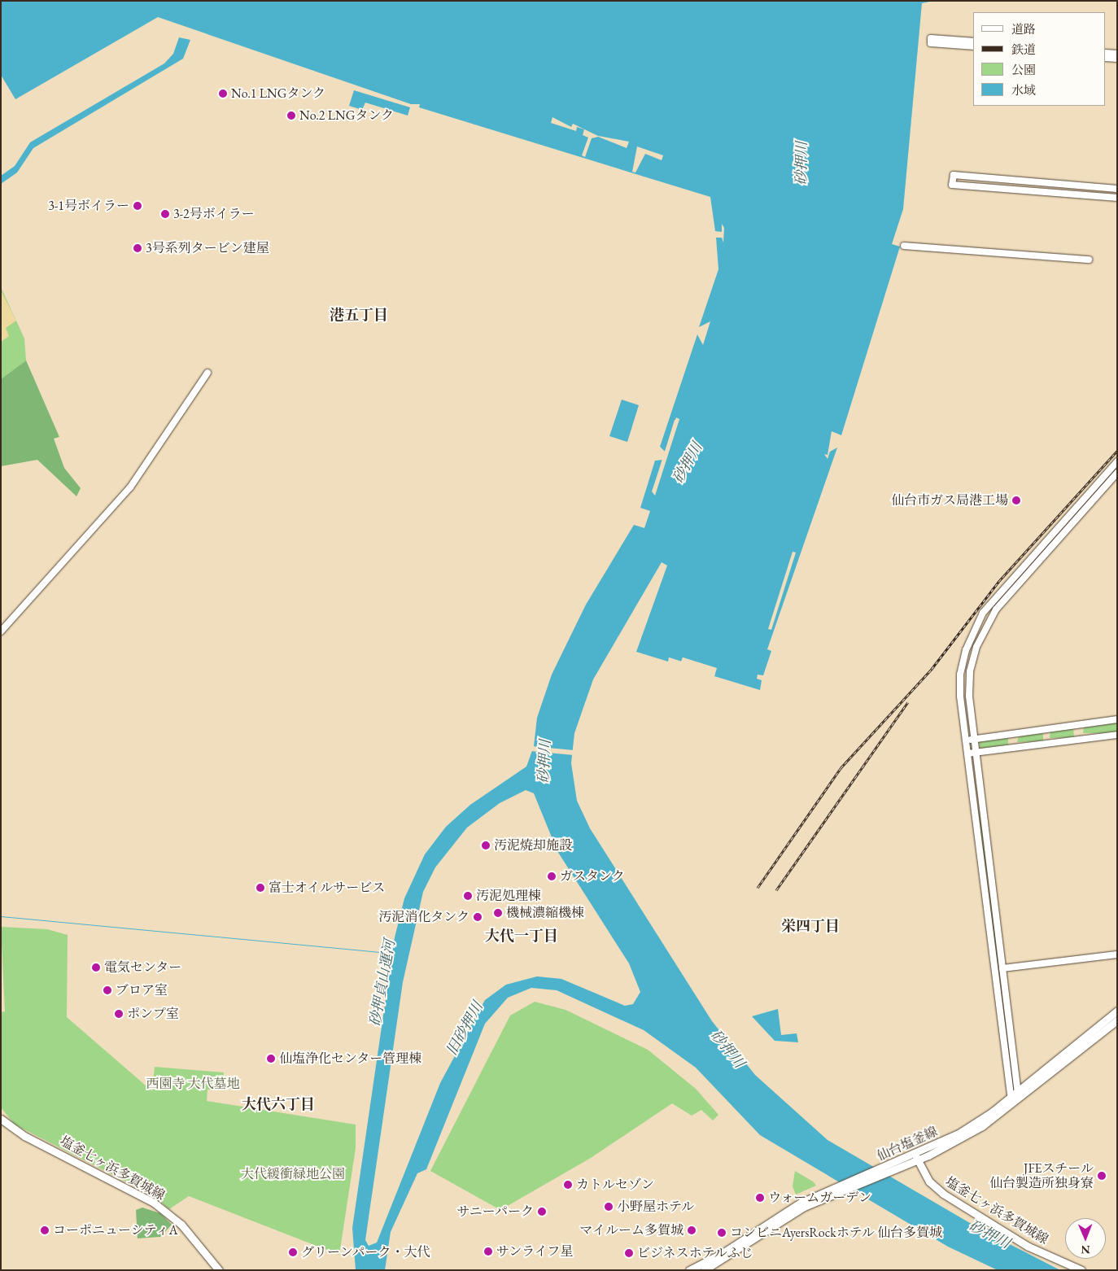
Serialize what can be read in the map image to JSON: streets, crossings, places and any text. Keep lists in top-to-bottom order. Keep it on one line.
{"streets":{"main road":["仙台塩釜線","塩釜七ヶ浜多賀城線"]},"crossings":[["仙台塩釜線","塩釜七ヶ浜多賀城線"]],"districts":["港五丁目","栄四丁目","大代一丁目","大代六丁目"],"water":["砂押川","砂押貞山運河","旧砂押川"],"parks":["西園寺 大代墓地","大代緩衝緑地公園"],"places":["No.1 LNGタンク","No.2 LNGタンク","3-1号ボイラー","3-2号ボイラー","3号系列タービン建屋","仙台市ガス局港工場","汚泥焼却施設","ガスタンク","富士オイルサービス","汚泥処理棟","機械濃縮機棟","汚泥消化タンク","電気センター","ブロア室","ポンプ室","仙塩浄化センター管理棟","JFEスチール 仙台製造所独身寮","カトルセゾン","ウォームガーデン","小野屋ホテル","サニーパーク","コーポニューシティA","マイルーム多賀城","コンビニAyersRockホテル 仙台多賀城","サンライフ星","グリーンパーク・大代","ビジネスホテルふじ"],"legend":["道路","鉄道","公園","水域"],"north":"bottom"}
